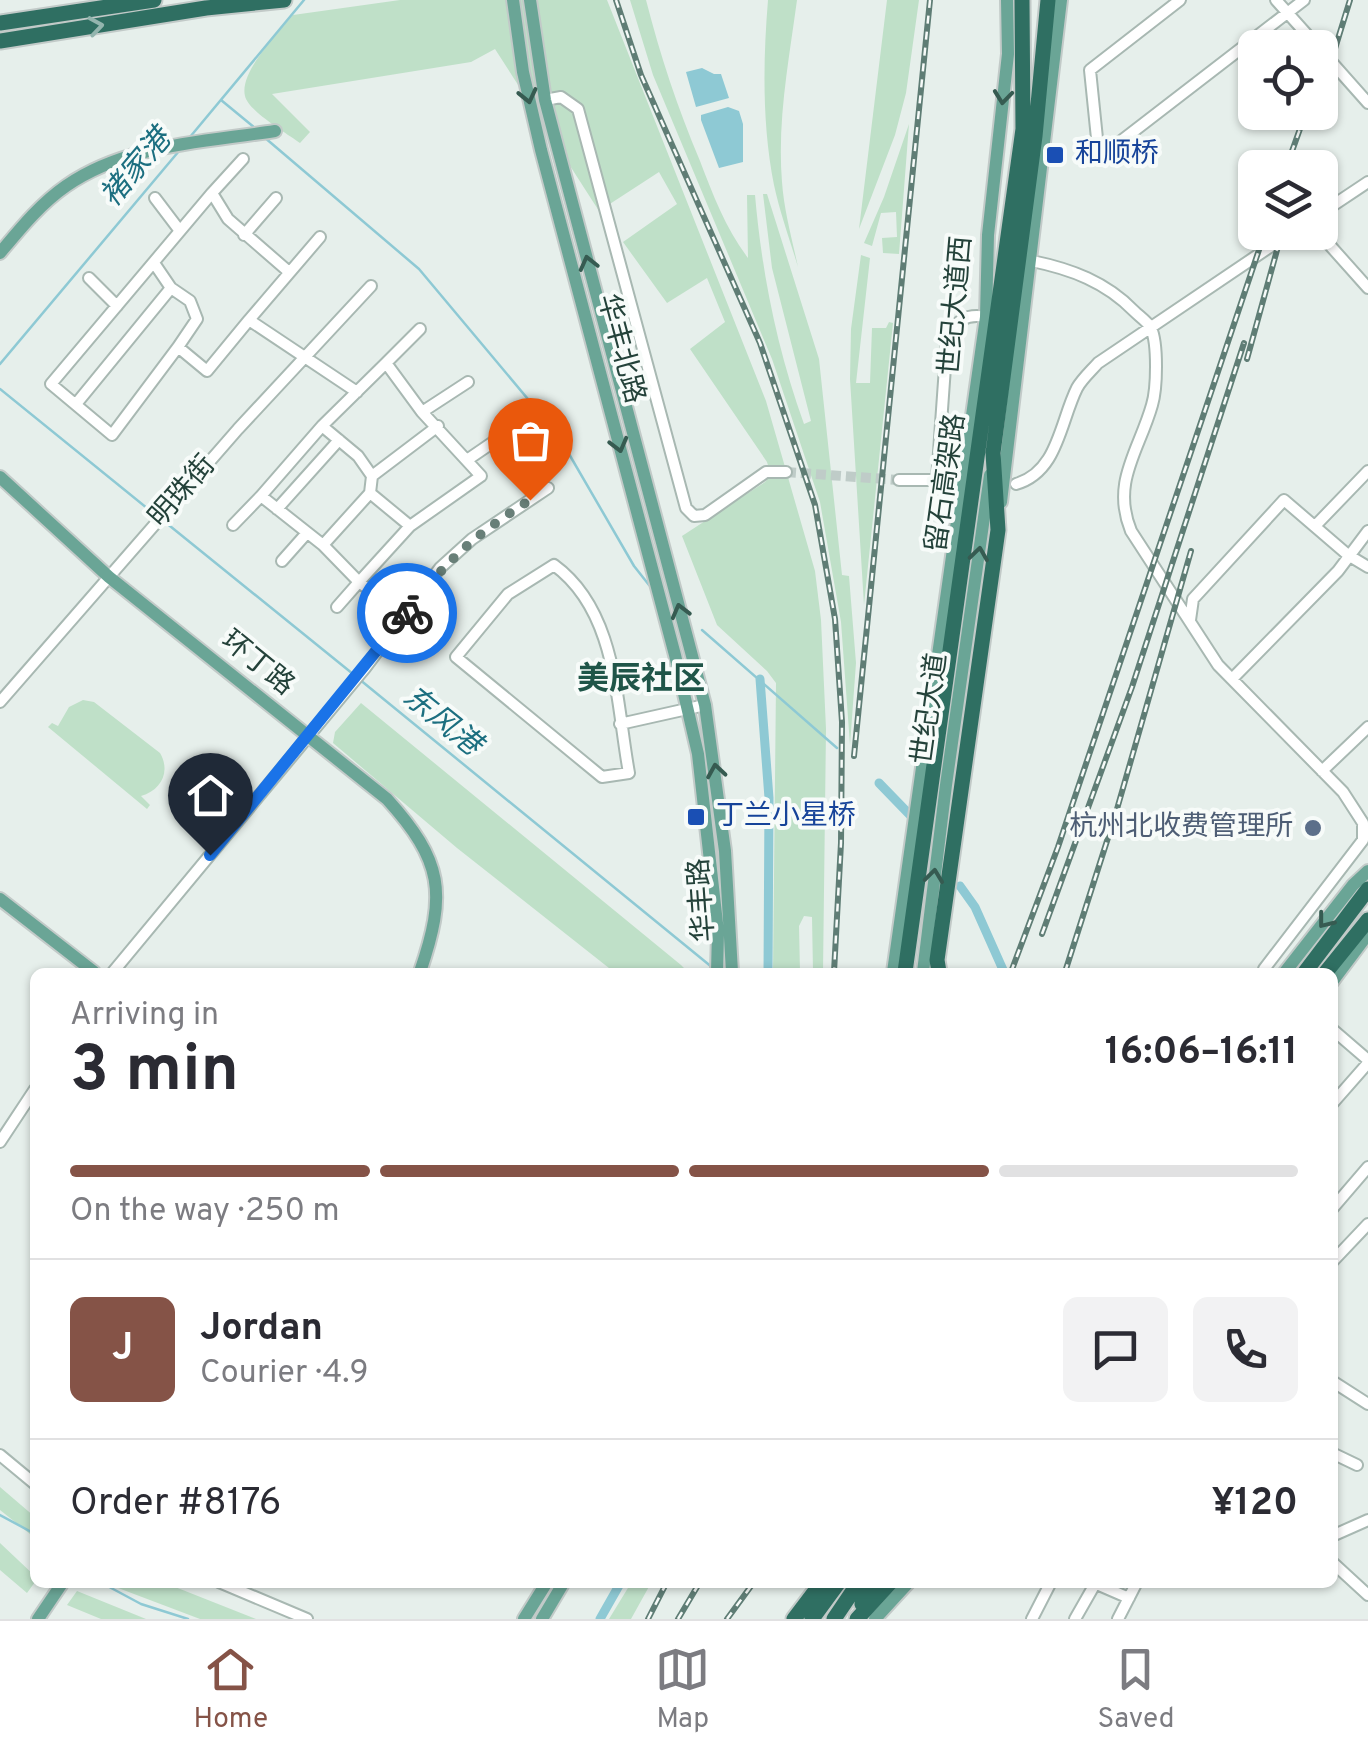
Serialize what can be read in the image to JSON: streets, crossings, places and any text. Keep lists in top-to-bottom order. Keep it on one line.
{"streets":{"highway":["留石高架路"],"main road":["世纪大道西","华丰北路","环丁路","世纪大道","华丰路"],"street":["明珠街"]},"crossings":[["华丰北路","华丰路"],["留石高架路","世纪大道"],["明珠街","环丁路"]],"one_way":["世纪大道"],"districts":["美辰社区"],"water":["褚家港","东风港"],"places":{"transit":["和顺桥","丁兰小星桥"],"other":["杭州北收费管理所"]},"page":{"heading":["3 min","Arriving in","16:06–16:11"],"panel":["Jordan","Courier · 4.9","Order #8176","¥120"],"bar":"On the way · 250 m","round":"J","tabs":["Home","Map","Saved"]}}
